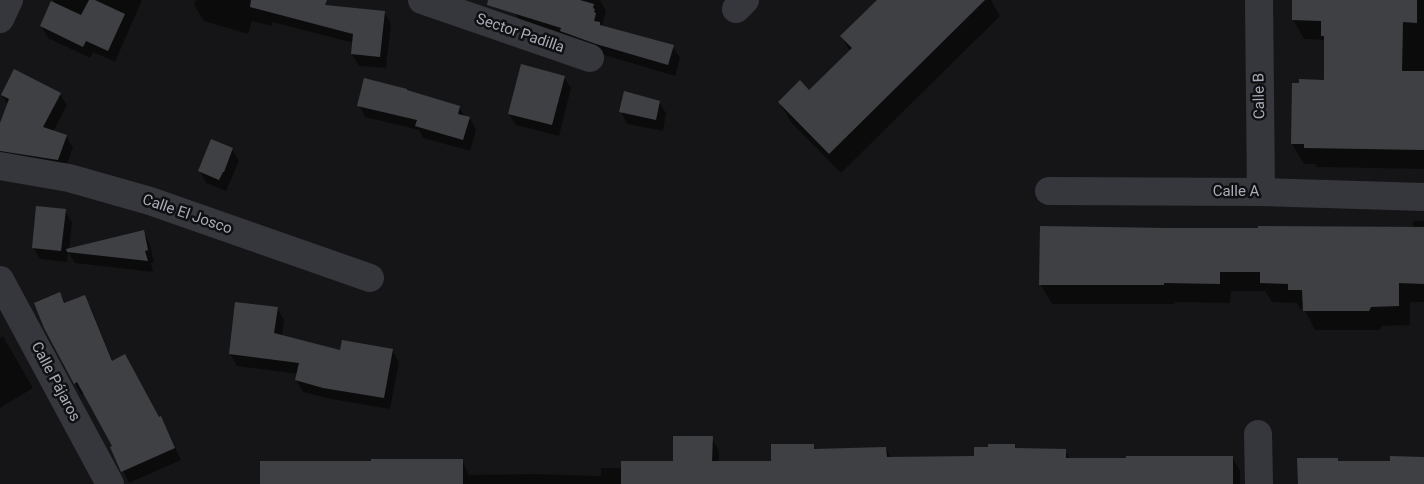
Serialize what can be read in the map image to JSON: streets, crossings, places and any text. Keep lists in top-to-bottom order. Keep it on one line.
{"streets":{"street":["Sector Padilla","Calle B","Calle A","Calle El Josco","Calle Pájaros"]},"crossings":[["Calle B","Calle A"]]}
